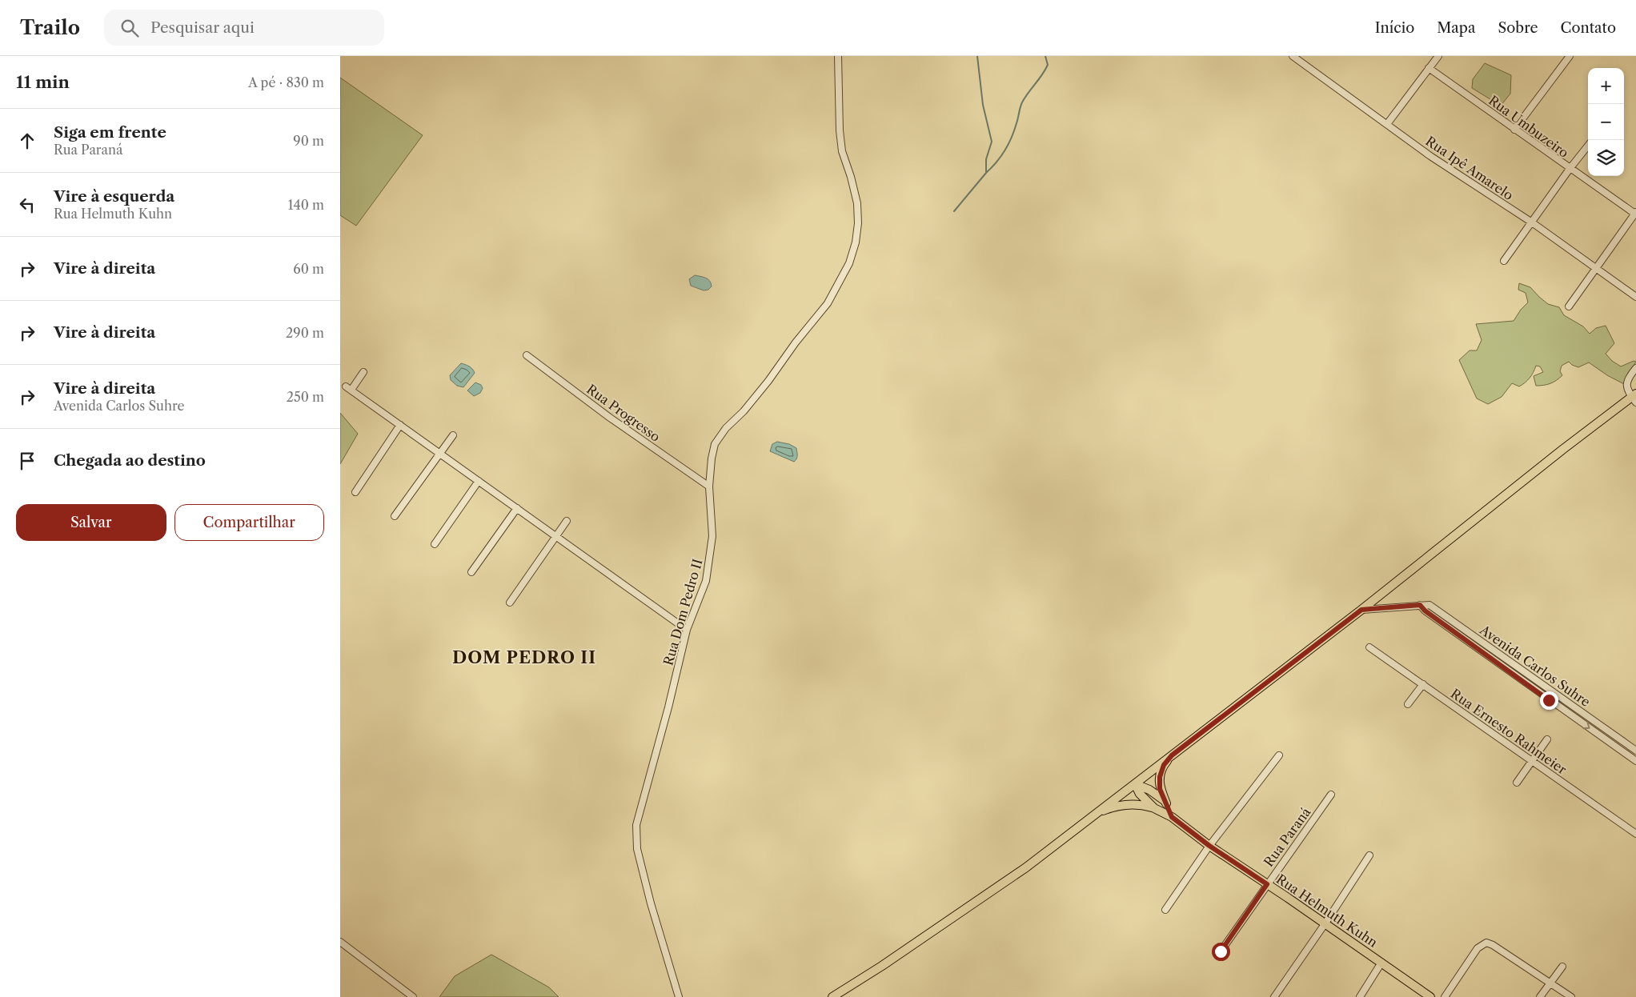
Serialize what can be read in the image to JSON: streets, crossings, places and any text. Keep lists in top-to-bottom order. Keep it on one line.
{"streets":{"main road":["Rua Helmuth Kuhn"],"street":["Rua Umbuzeiro","Rua Ipê Amarelo","Rua Progresso","Rua Dom Pedro II","Avenida Carlos Suhre","Rua Ernesto Rahmeier","Rua Paraná"]},"crossings":[["Rua Progresso","Rua Dom Pedro II"],["Rua Paraná","Rua Helmuth Kuhn"]],"districts":["DOM PEDRO II"],"page":{"header":"Trailo","search":"Pesquisar aqui","nav":["Início","Mapa","Sobre","Contato"],"heading":["11 min","A pé · 830 m"],"map_buttons":["+","−"],"list":[["Siga em frente","Rua Paraná","90 m"],["Vire à esquerda","Rua Helmuth Kuhn","140 m"],["Vire à direita","60 m"],["Vire à direita","290 m"],["Vire à direita","Avenida Carlos Suhre","250 m"],"Chegada ao destino"],"buttons":["Salvar","Compartilhar"]}}
